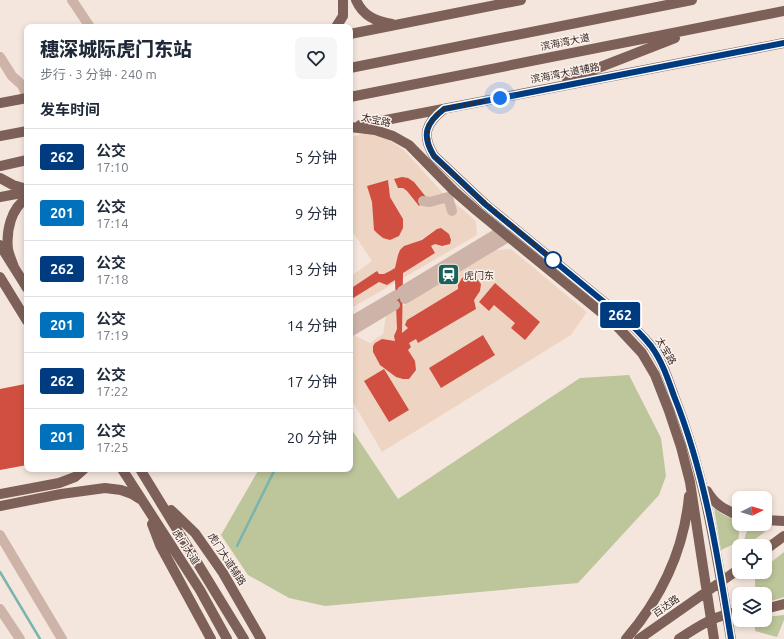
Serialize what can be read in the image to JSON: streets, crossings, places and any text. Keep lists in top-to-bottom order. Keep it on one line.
{"streets":{"main road":["滨海湾大道","滨海湾大道辅路","太宝路","虎门大道","虎门大道辅路","百达路"]},"crossings":[["滨海湾大道辅路","太宝路"],["太宝路","百达路"],["虎门大道","虎门大道辅路"]],"places":{"station":["虎门东"]},"lines":["bus line 262"],"north":"right","page":{"on_map":"262","heading":[["穗深城际虎门东站","步行 · 3 分钟 · 240 m"],"发车时间"],"list":[{"mark":"262","name":"公交","note":"17:10","value":"5 分钟"},{"mark":"201","name":"公交","note":"17:14","value":"9 分钟"},{"mark":"262","name":"公交","note":"17:18","value":"13 分钟"},{"mark":"201","name":"公交","note":"17:19","value":"14 分钟"},{"mark":"262","name":"公交","note":"17:22","value":"17 分钟"},{"mark":"201","name":"公交","note":"17:25","value":"20 分钟"}]}}
